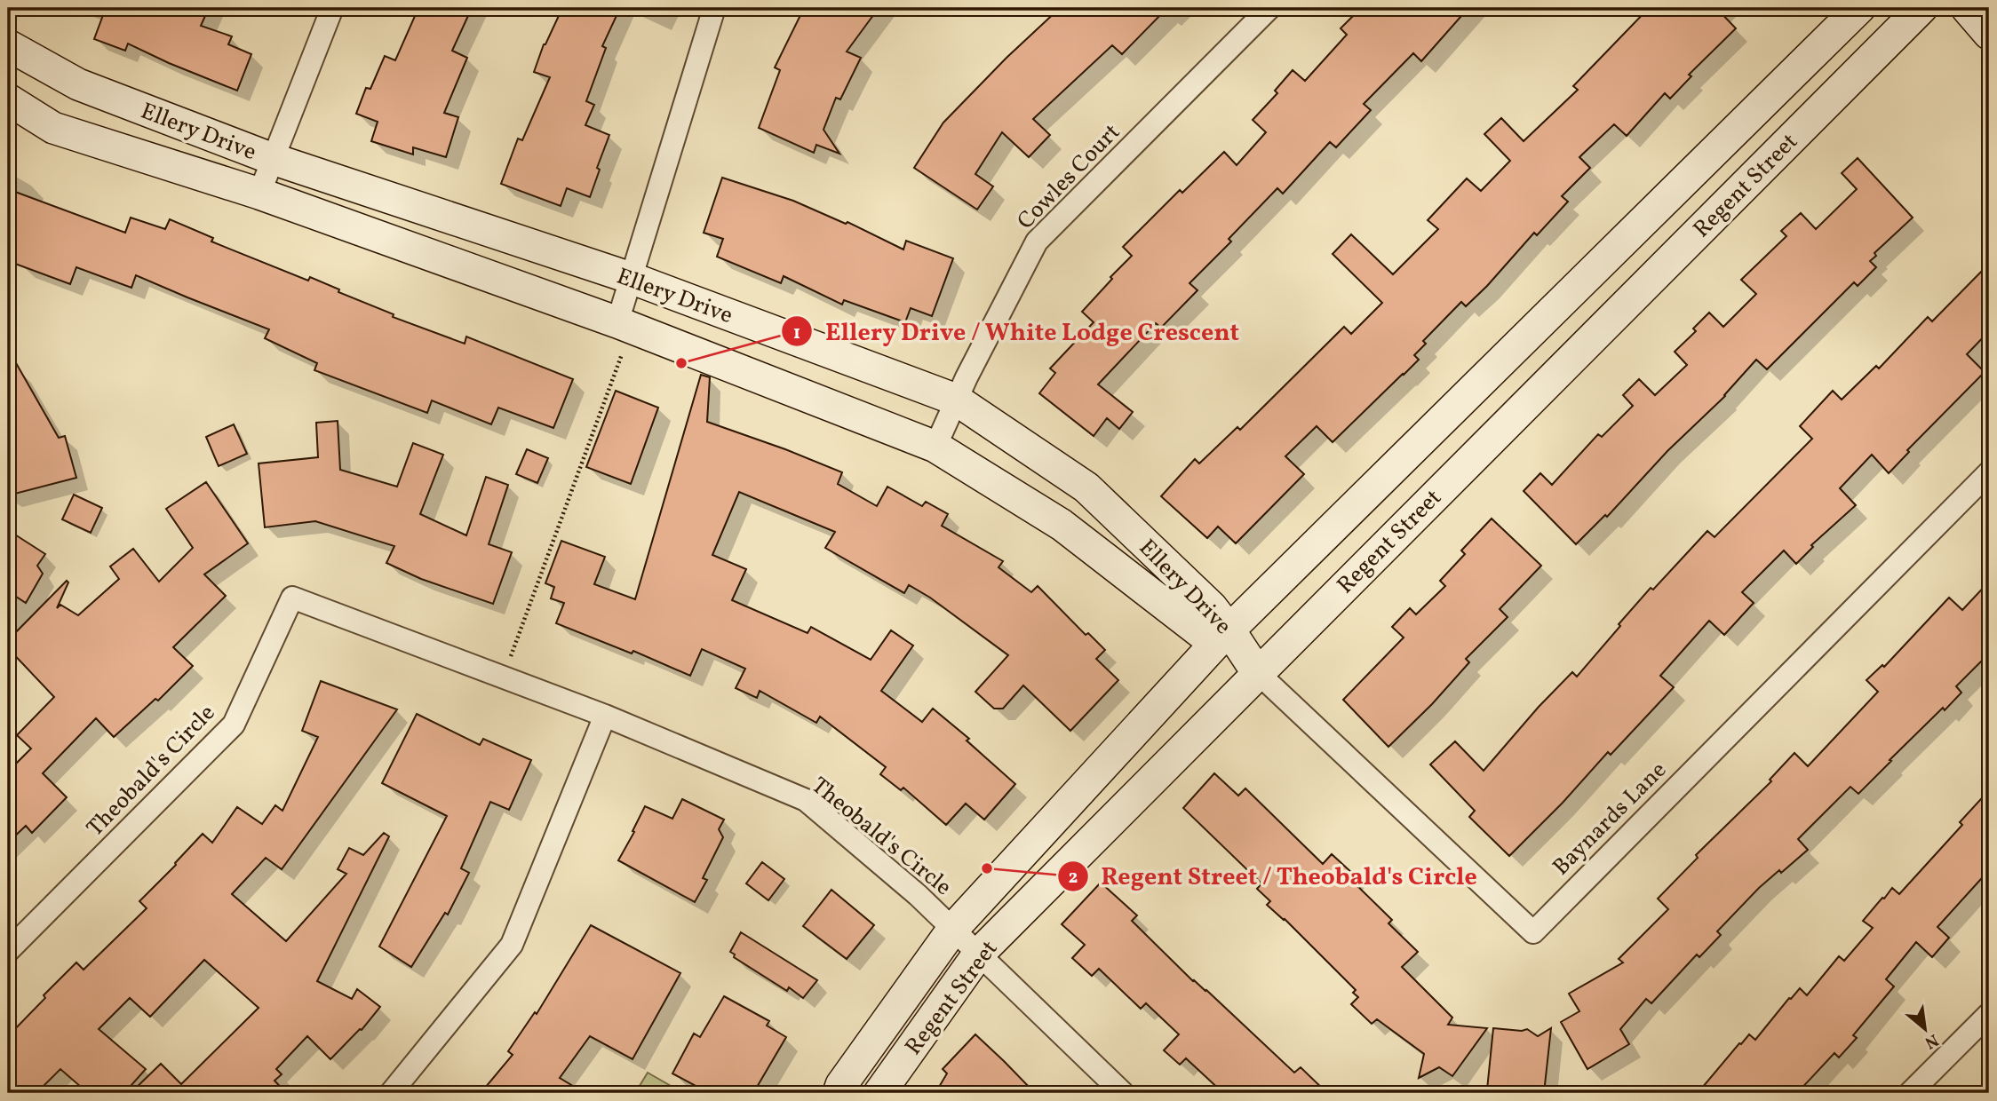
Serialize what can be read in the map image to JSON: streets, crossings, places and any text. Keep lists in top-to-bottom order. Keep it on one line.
{"streets":{"street":["Ellery Drive","Cowles Court","Regent Street","Theobald's Circle","Baynards Lane"]},"crossings":[["Ellery Drive","Cowles Court"],["Ellery Drive","Regent Street"],["Ellery Drive","Baynards Lane"],["Regent Street","Theobald's Circle"],["Regent Street","Baynards Lane"]],"places":["Ellery Drive / White Lodge Crescent","Regent Street / Theobald's Circle"],"north":"bottom right"}
